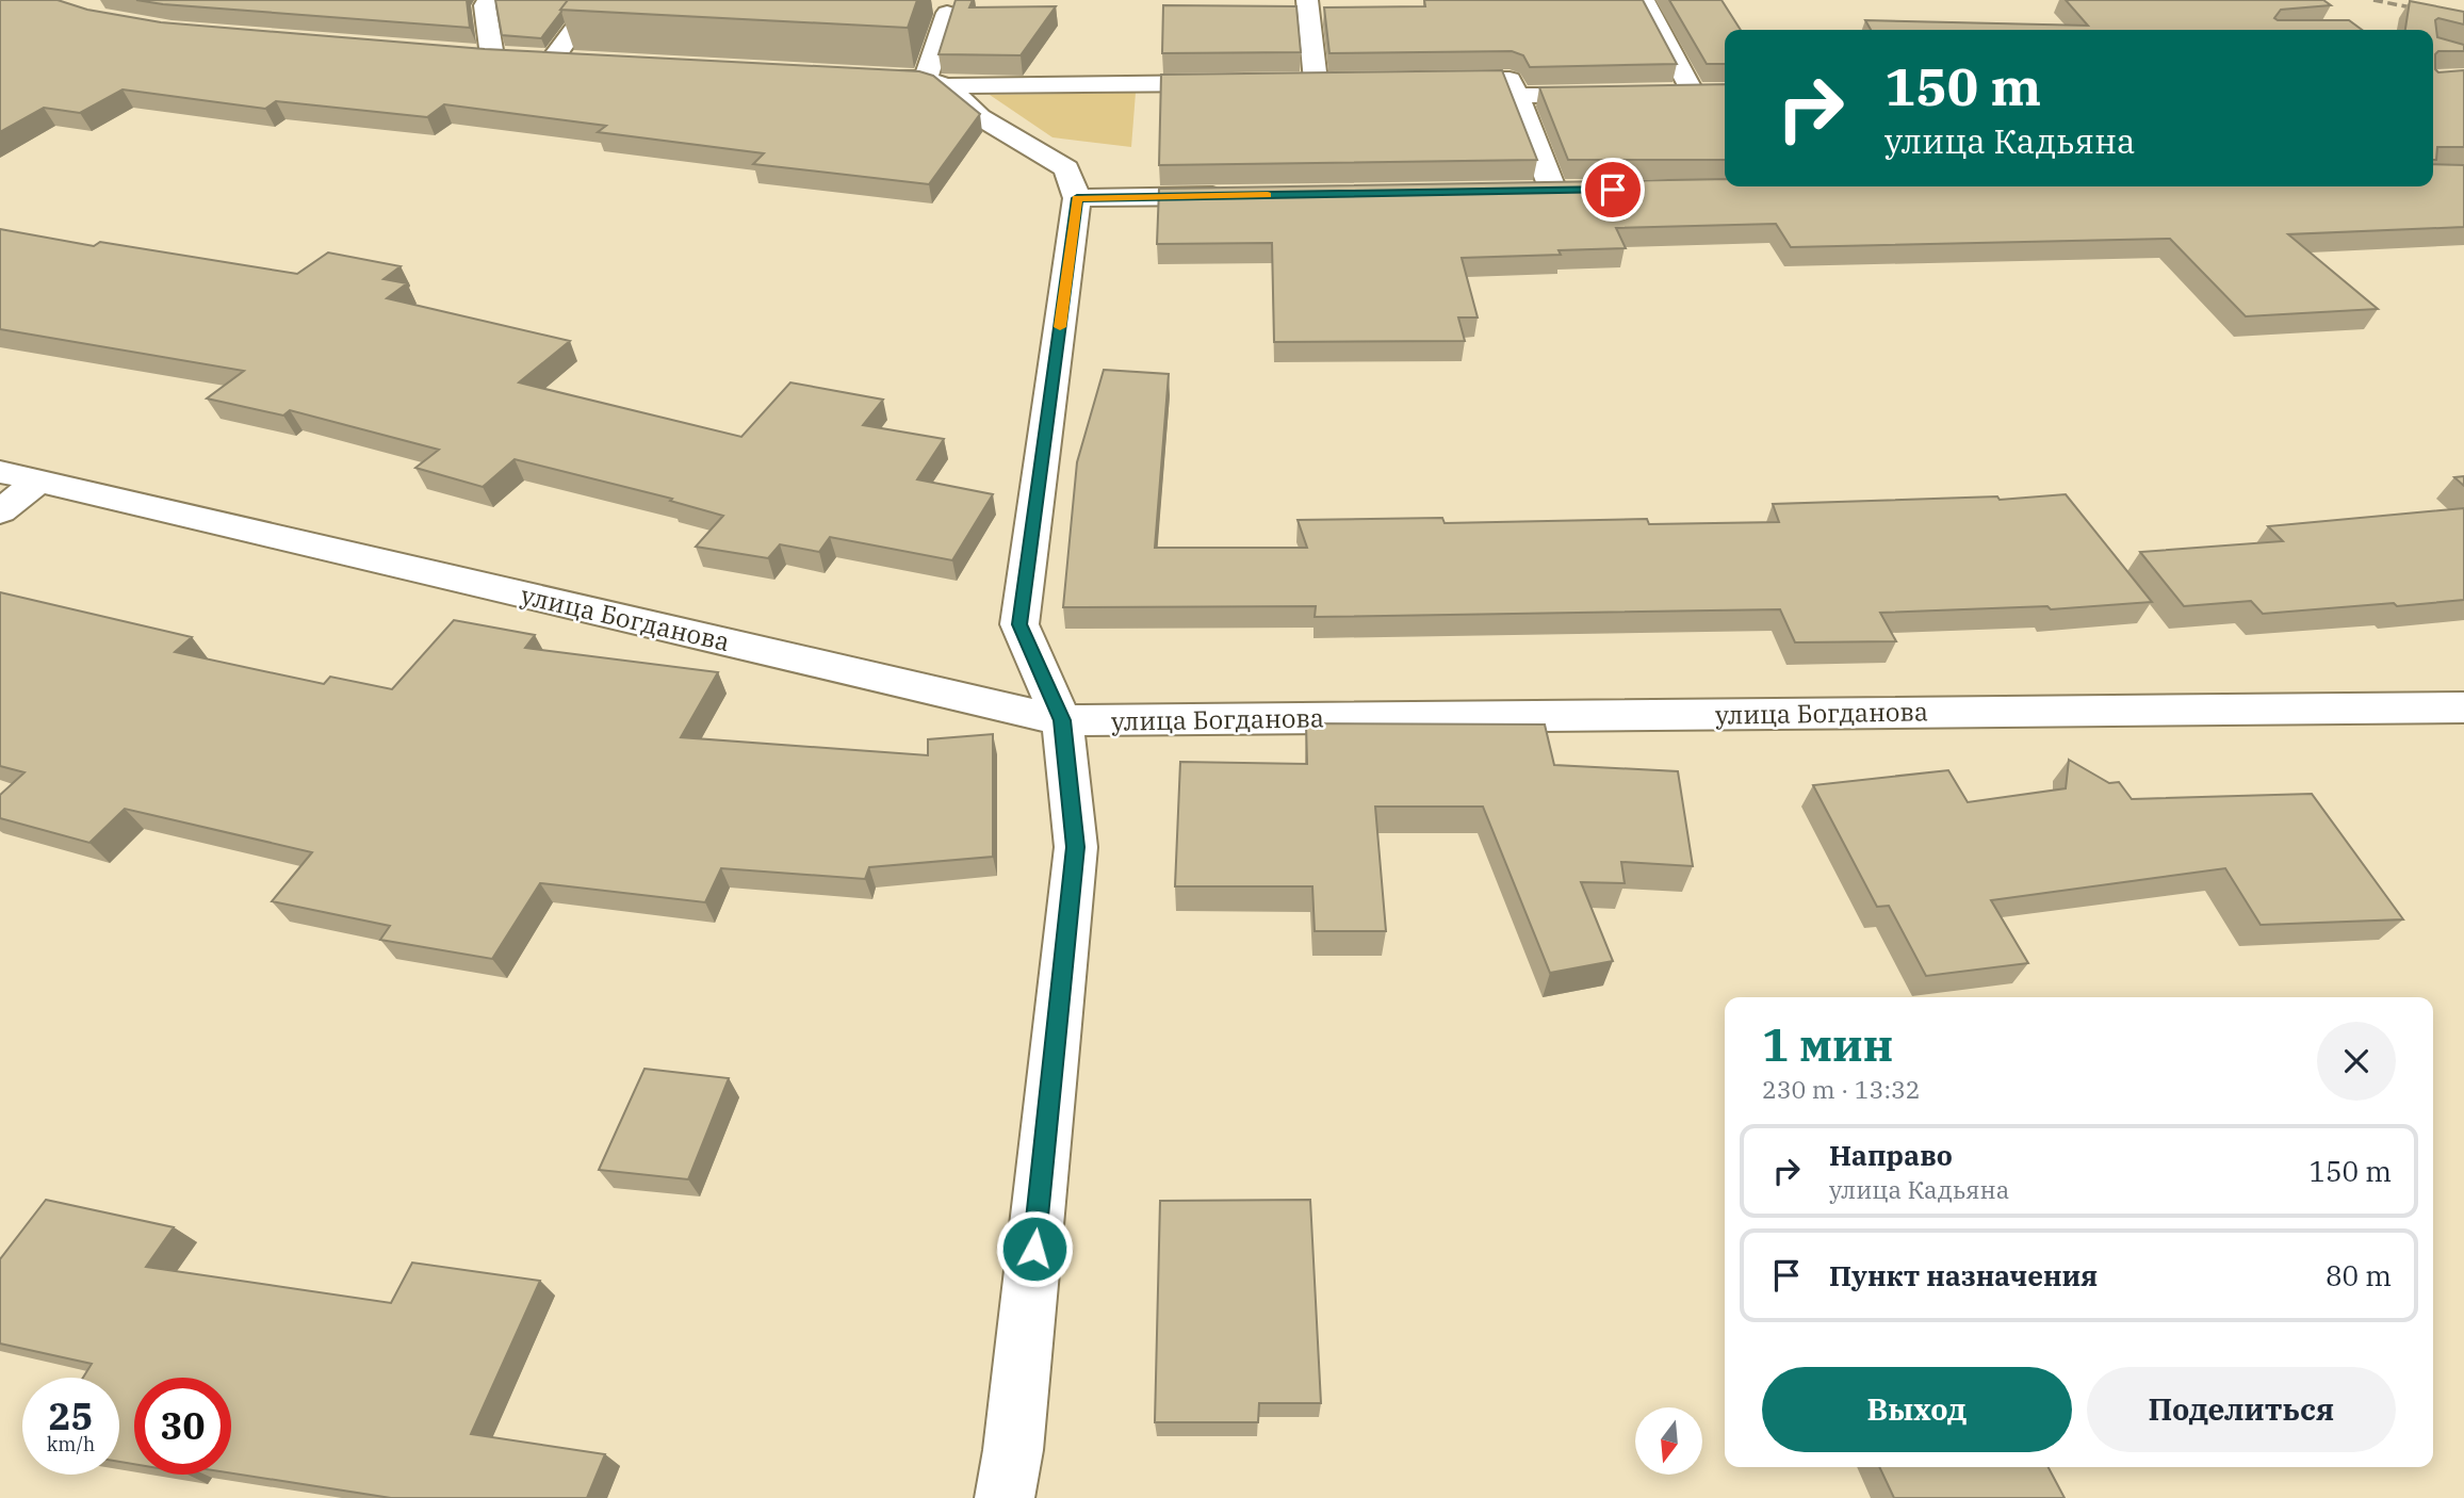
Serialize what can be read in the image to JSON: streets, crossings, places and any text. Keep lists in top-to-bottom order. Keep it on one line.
{"streets":{"street":["улица Богданова"]},"north":"bottom","page":{"turn":["150 m","улица Кадьяна"],"heading":["1 мин","230 m · 13:32"],"list":[{"name":"Направо","note":"улица Кадьяна","value":"150 m"},{"name":"Пункт назначения","value":"80 m"}],"buttons":["Выход","Поделиться"],"speed":"25 km/h","limit":"30"}}
